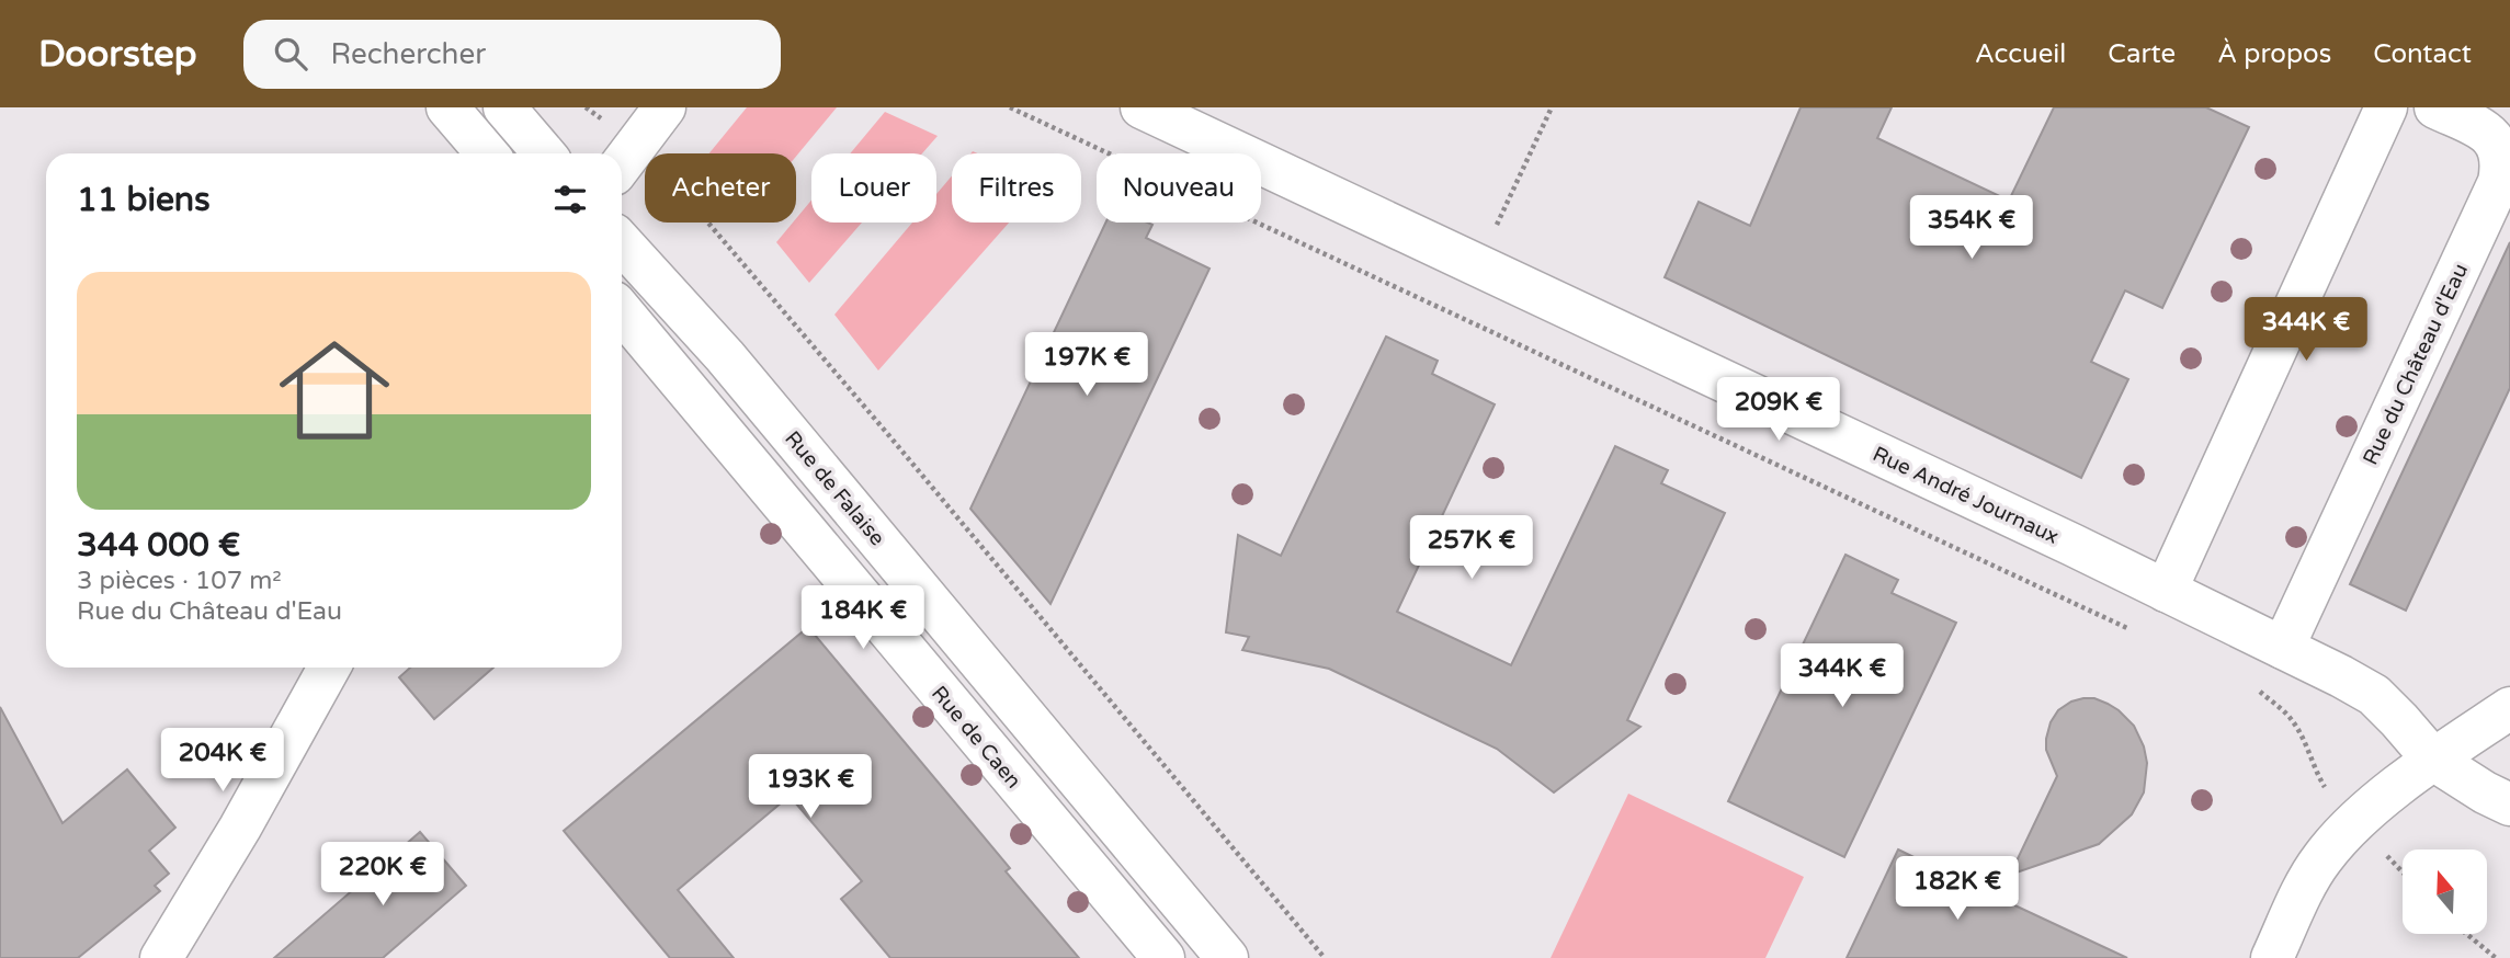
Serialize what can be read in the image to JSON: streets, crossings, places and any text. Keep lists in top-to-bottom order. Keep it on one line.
{"streets":{"street":["Rue du Château d'Eau","Rue de Falaise","Rue André Journaux","Rue de Caen"]},"crossings":[["Rue du Château d'Eau","Rue André Journaux"]],"north":"top","page":{"header":"Doorstep","search":"Rechercher","nav":["Accueil","Carte","À propos","Contact"],"chip":["Acheter","Louer","Filtres","Nouveau"],"heading":"11 biens","price":["354K €","344K €","197K €","209K €","257K €","184K €","344K €","204K €","193K €","220K €","182K €"],"list":[{"name":"344 000 €","note":"3 pièces · 107 m² · Rue du Château d'Eau"}]}}
